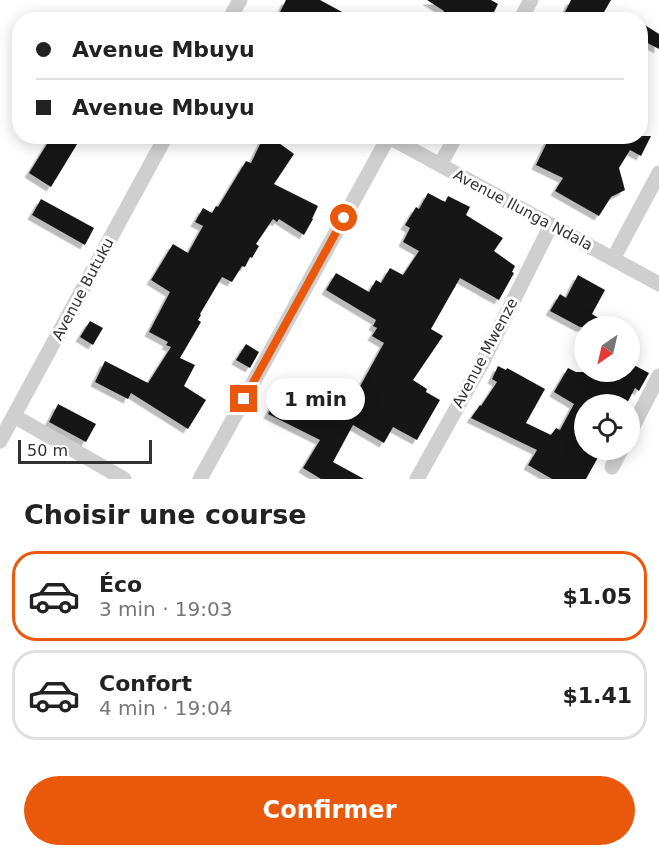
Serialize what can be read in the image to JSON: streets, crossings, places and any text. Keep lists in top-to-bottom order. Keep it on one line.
{"streets":{"street":["Avenue Ilunga Ndala","Avenue Butuku","Avenue Mwenze"]},"crossings":[["Avenue Ilunga Ndala","Avenue Mwenze"]],"scale_bar":"50 m","north":"bottom left","page":{"banner":["Avenue Mbuyu","Avenue Mbuyu"],"bubble":"1 min","scale":"50 m","heading":"Choisir une course","list":[{"name":"Éco","note":"3 min · 19:03","value":"$1.05"},{"name":"Confort","note":"4 min · 19:04","value":"$1.41"}],"buttons":"Confirmer"}}
